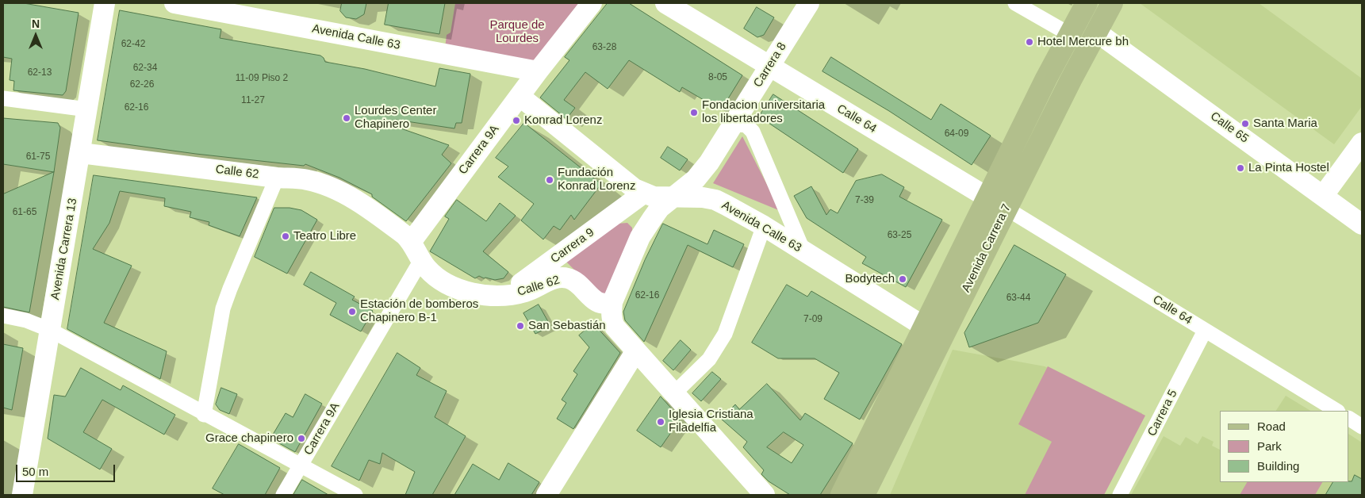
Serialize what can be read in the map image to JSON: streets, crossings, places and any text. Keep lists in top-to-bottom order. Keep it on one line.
{"streets":{"main road":["Avenida Carrera 7"],"street":["Avenida Calle 63","Carrera 8","Calle 64","Calle 65","Carrera 9A","Calle 62","Carrera 9","Avenida Carrera 13","Carrera 5"]},"crossings":[["Avenida Calle 63","Carrera 8"],["Avenida Calle 63","Carrera 9A"],["Avenida Calle 63","Carrera 9"],["Avenida Calle 63","Avenida Carrera 7"],["Carrera 8","Calle 64"],["Calle 64","Avenida Carrera 7"],["Calle 64","Carrera 5"],["Calle 65","Avenida Carrera 7"],["Carrera 9A","Calle 62"],["Calle 62","Carrera 9"],["Calle 62","Avenida Carrera 13"]],"parks":["Parque de Lourdes"],"places":["Hotel Mercure bh","Fondacion universitaria los libertadores","Lourdes Center Chapinero","Konrad Lorenz","Santa Maria","La Pinta Hostel","Fundación Konrad Lorenz","Teatro Libre","Bodytech","Estación de bomberos Chapinero B-1","San Sebastián","Iglesia Cristiana Filadelfia","Grace chapinero"],"house_numbers":["62-42","63-28","62-34","62-13","8-05","11-09 Piso 2","62-26","11-27","62-16","64-09","61-75","7-39","61-65","63-25","62-16","63-44","7-09"],"legend":["Road","Park","Building"],"scale_bar":"50 m","north":"top"}
